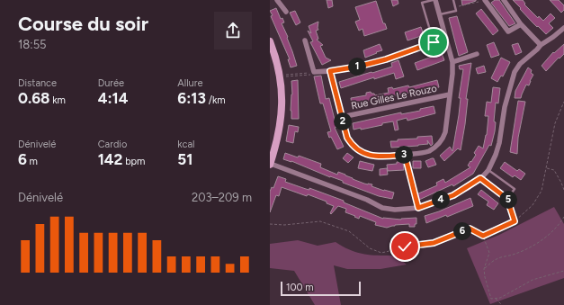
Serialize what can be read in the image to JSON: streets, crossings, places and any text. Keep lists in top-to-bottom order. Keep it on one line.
{"streets":{"street":["Rue Gilles Le Rouzo"]},"scale_bar":"100 m","page":{"heading":["Course du soir","18:55"],"pins":["1","2","3","4","5","6"],"stats":[["Distance","0.68 km"],["Durée","4:14"],["Allure","6:13 /km"],["Dénivelé","6 m"],["Cardio","142 bpm"],["kcal","51"]],"chart":["Dénivelé","203–209 m"],"scale":"100 m"}}
